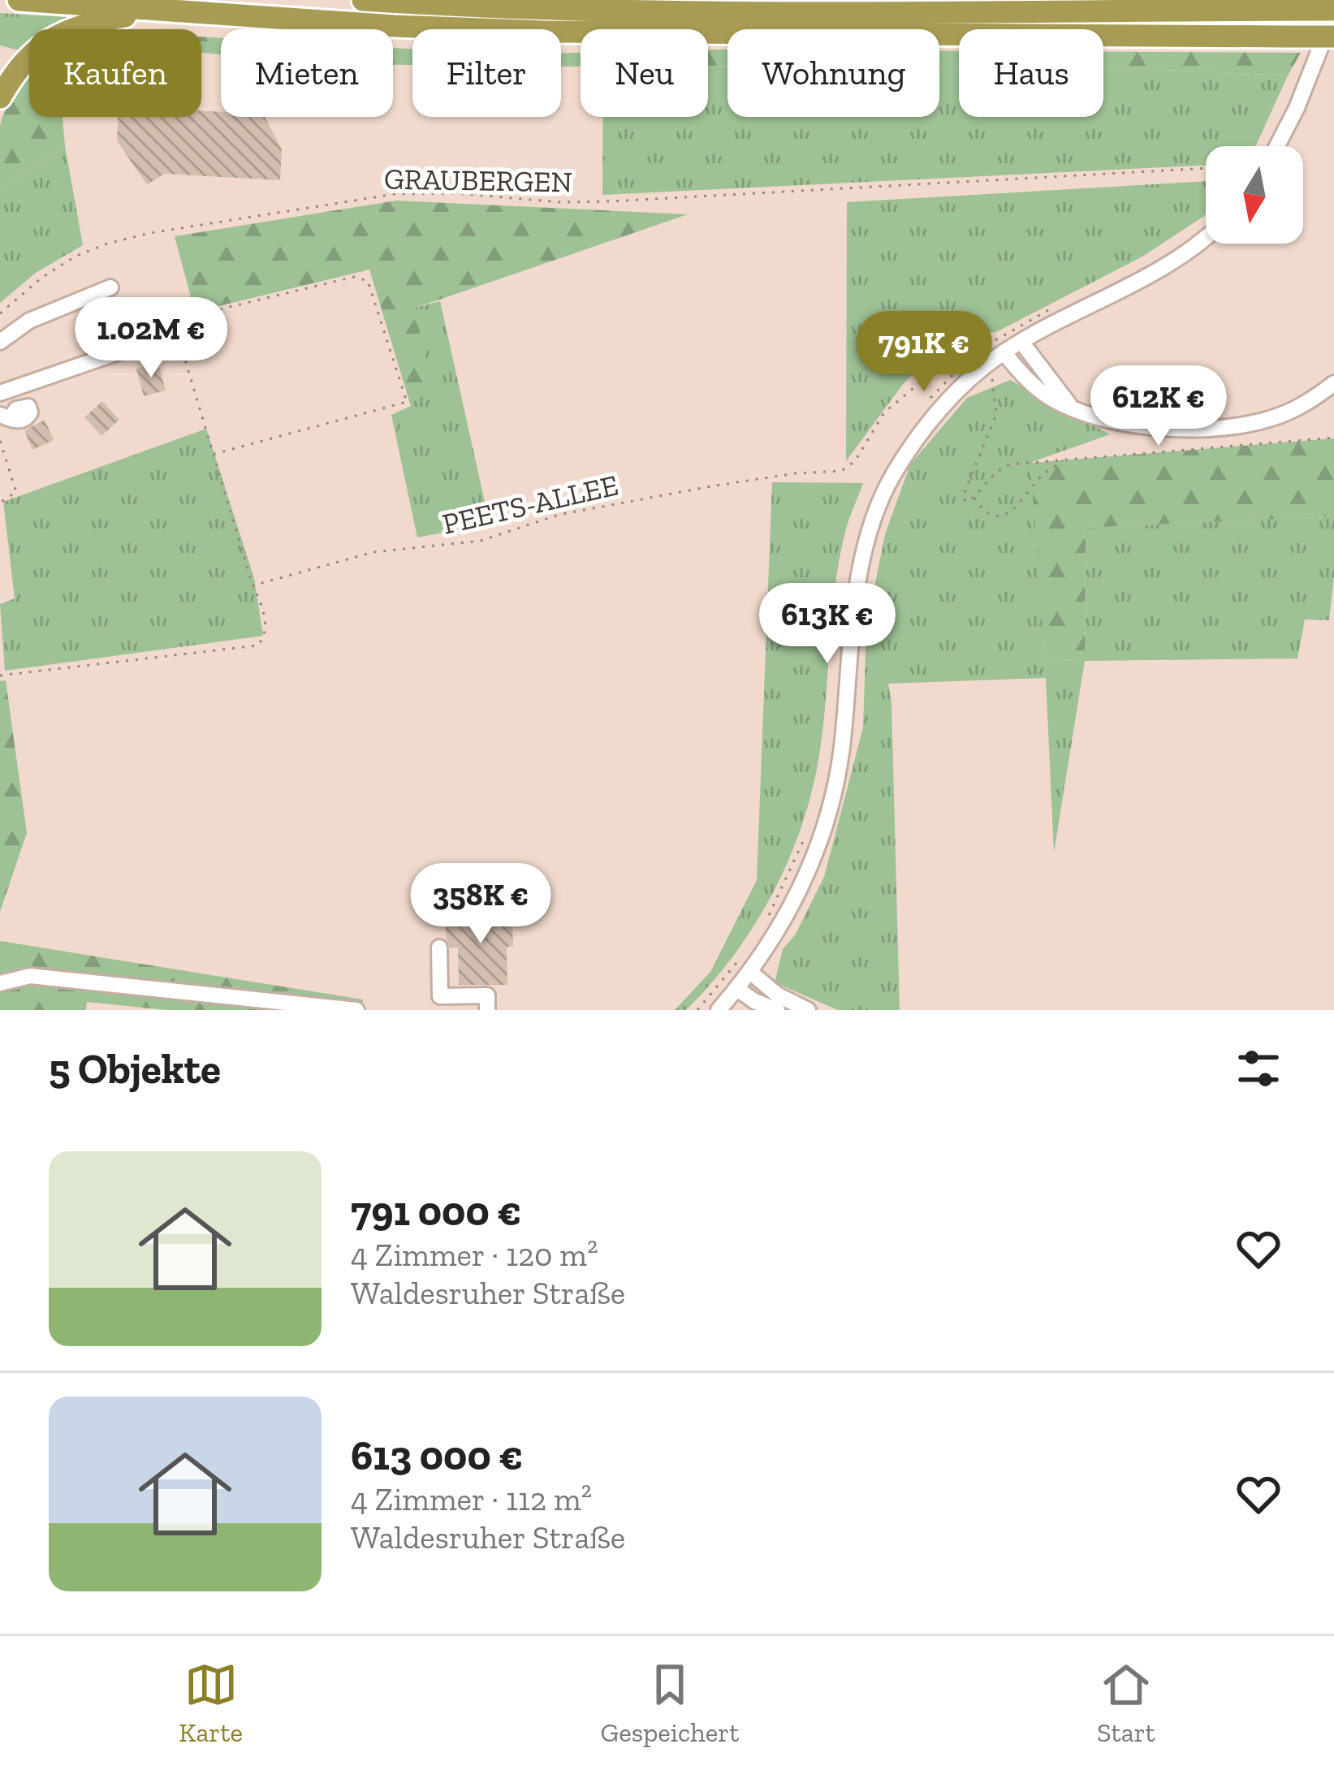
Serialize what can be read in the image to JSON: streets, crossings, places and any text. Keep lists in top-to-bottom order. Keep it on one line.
{"streets":{"path":["GRAUBERGEN","PEETS-ALLEE"]},"north":"bottom","page":{"chip":["Kaufen","Mieten","Filter","Neu","Wohnung","Haus"],"price":["1.02M €","791K €","612K €","613K €","358K €"],"heading":"5 Objekte","list":[{"name":"791 000 €","note":"4 Zimmer · 120 m² · Waldesruher Straße"},{"name":"613 000 €","note":"4 Zimmer · 112 m² · Waldesruher Straße"}],"tabs":["Karte","Gespeichert","Start"]}}
